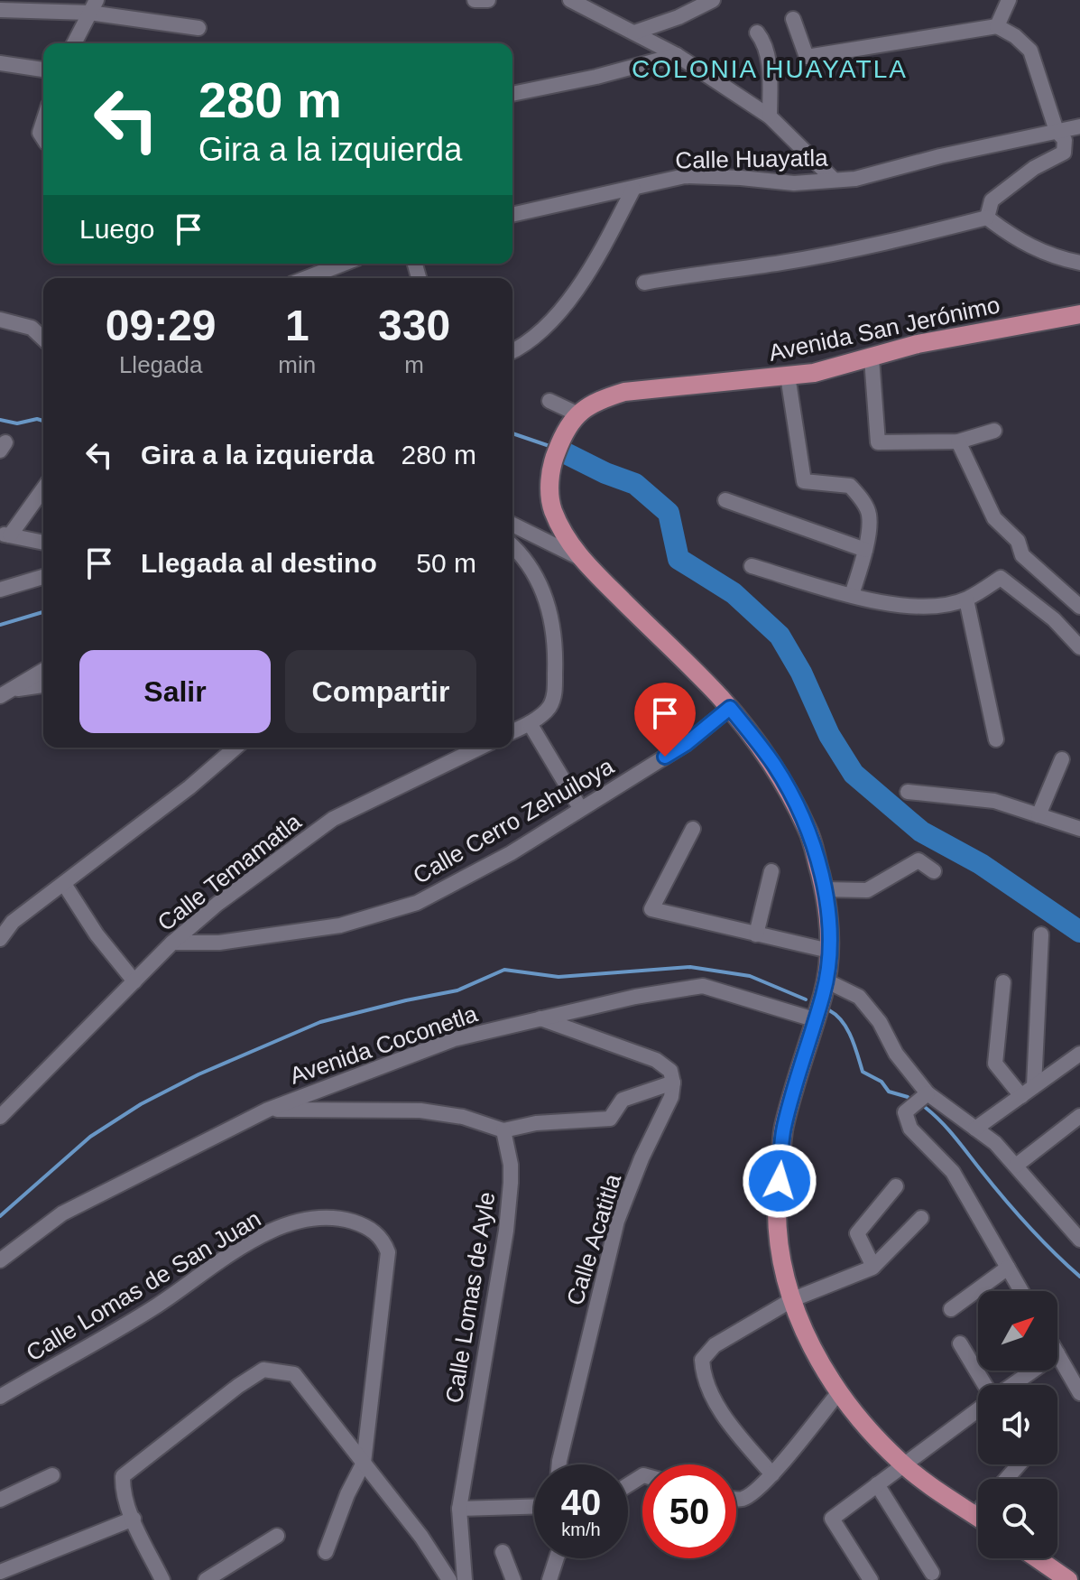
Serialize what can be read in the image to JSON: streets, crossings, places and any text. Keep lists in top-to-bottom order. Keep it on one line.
{"streets":{"main road":["Avenida San Jerónimo"],"street":["Calle Huayatla","Calle Cerro Zehuiloya","Calle Temamatla","Avenida Coconetla","Calle Acatitla","Calle Lomas de San Juan","Calle Lomas de Ayle"]},"crossings":[["Calle Cerro Zehuiloya","Calle Temamatla"]],"districts":["COLONIA HUAYATLA"],"north":"top right","page":{"turn":["280 m","Gira a la izquierda"],"then":"Luego","eta":["09:29","Llegada","1","min","330","m"],"list":[{"name":"Gira a la izquierda","value":"280 m"},{"name":"Llegada al destino","value":"50 m"}],"buttons":["Salir","Compartir"],"speed":"40 km/h","limit":"50"}}
